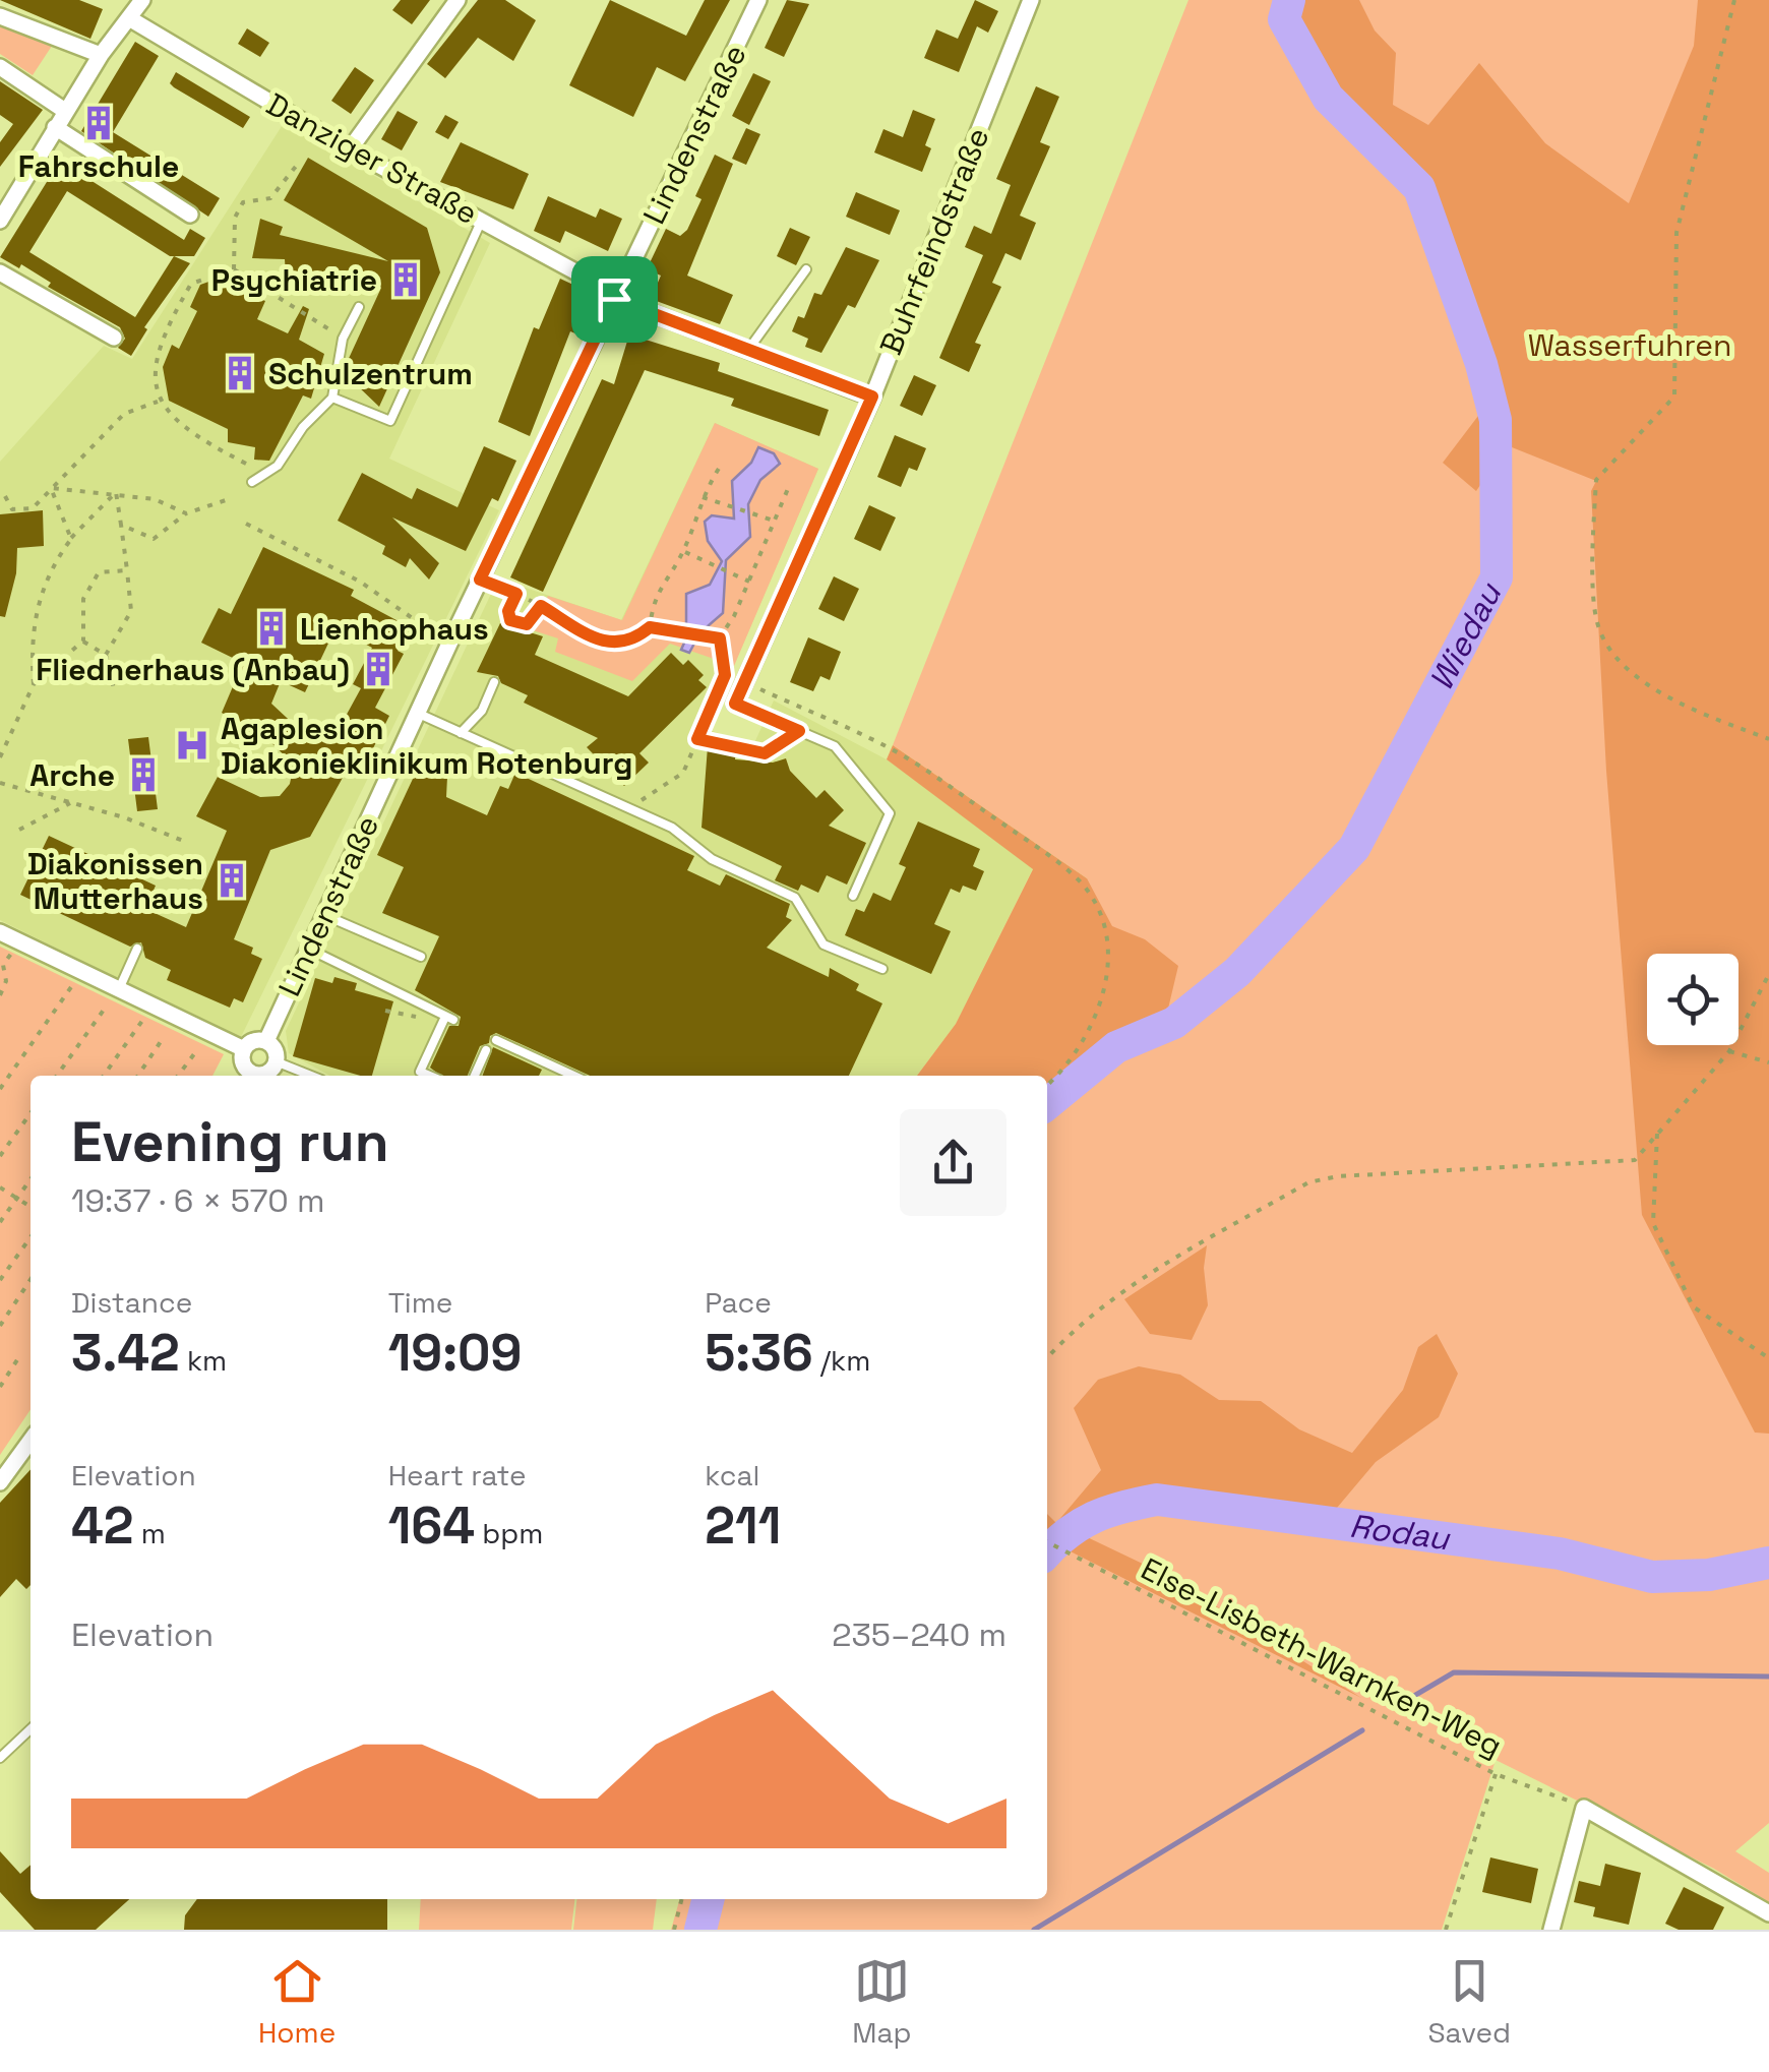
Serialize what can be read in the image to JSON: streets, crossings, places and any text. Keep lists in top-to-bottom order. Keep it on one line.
{"streets":{"street":["Lindenstraße","Danziger Straße","Buhrfeindstraße"],"path":["Else-Lisbeth-Warnken-Weg"]},"crossings":[["Lindenstraße","Danziger Straße"],["Danziger Straße","Buhrfeindstraße"]],"water":["Wiedau","Rodau"],"parks":["Wasserfuhren"],"places":{"building":["Fahrschule","Psychiatrie","Schulzentrum","Lienhophaus","Fliednerhaus (Anbau)","Arche","Diakonissen Mutterhaus"],"hospital":["Agaplesion Diakonieklinikum Rotenburg"]},"page":{"heading":["Evening run","19:37 · 6 × 570 m"],"stats":[["Distance","3.42 km"],["Time","19:09"],["Pace","5:36 /km"],["Elevation","42 m"],["Heart rate","164 bpm"],["kcal","211"]],"chart":["Elevation","235–240 m"],"tabs":["Home","Map","Saved"]}}
